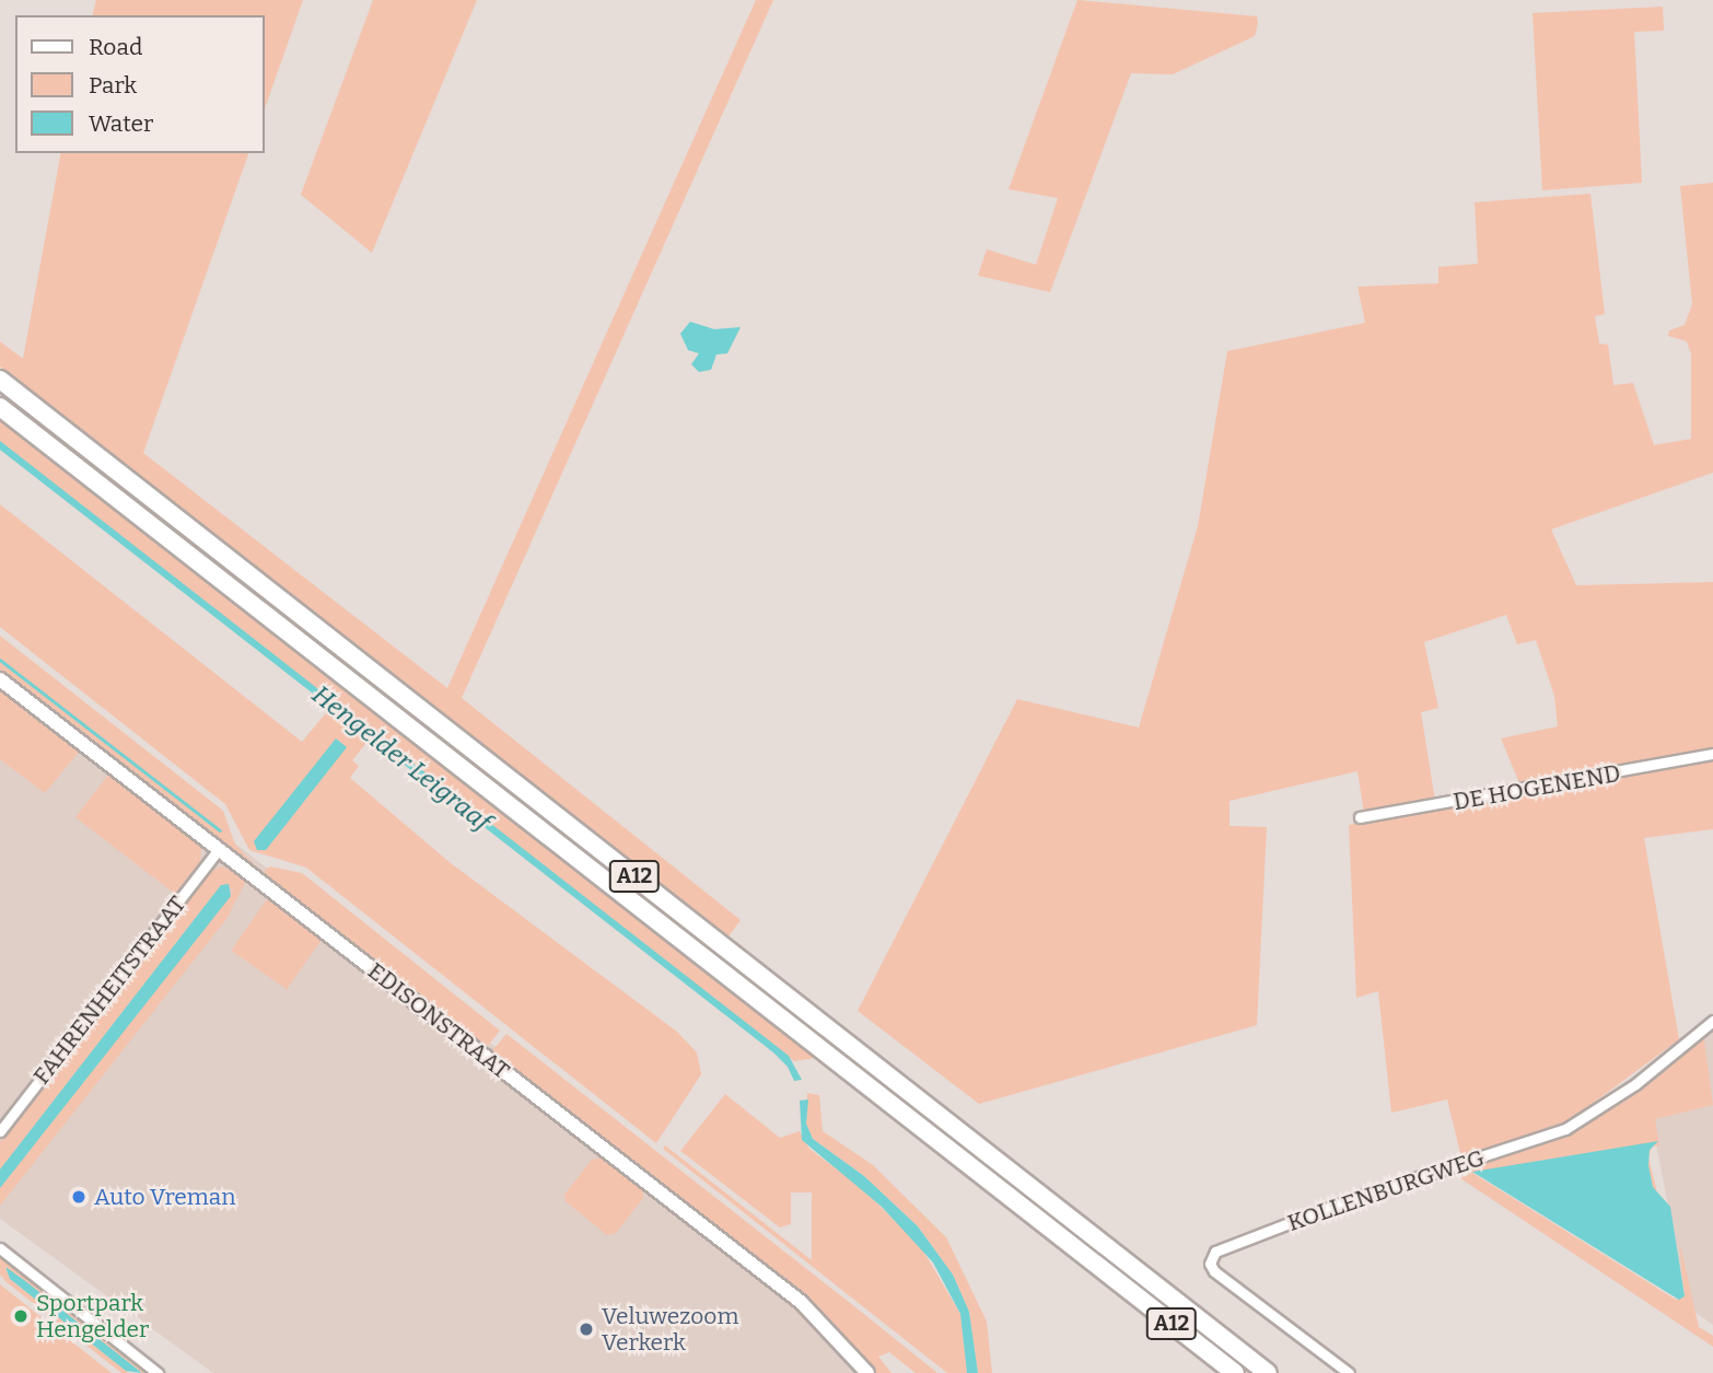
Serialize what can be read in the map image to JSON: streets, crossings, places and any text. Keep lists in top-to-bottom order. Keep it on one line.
{"streets":{"highway":["A12"],"street":["DE HOGENEND","FAHRENHEITSTRAAT","EDISONSTRAAT","KOLLENBURGWEG"]},"crossings":[["FAHRENHEITSTRAAT","EDISONSTRAAT"]],"water":["Hengelder Leigraaf"],"places":["Auto Vreman","Sportpark Hengelder","Veluwezoom Verkerk"],"legend":["Road","Park","Water"]}
